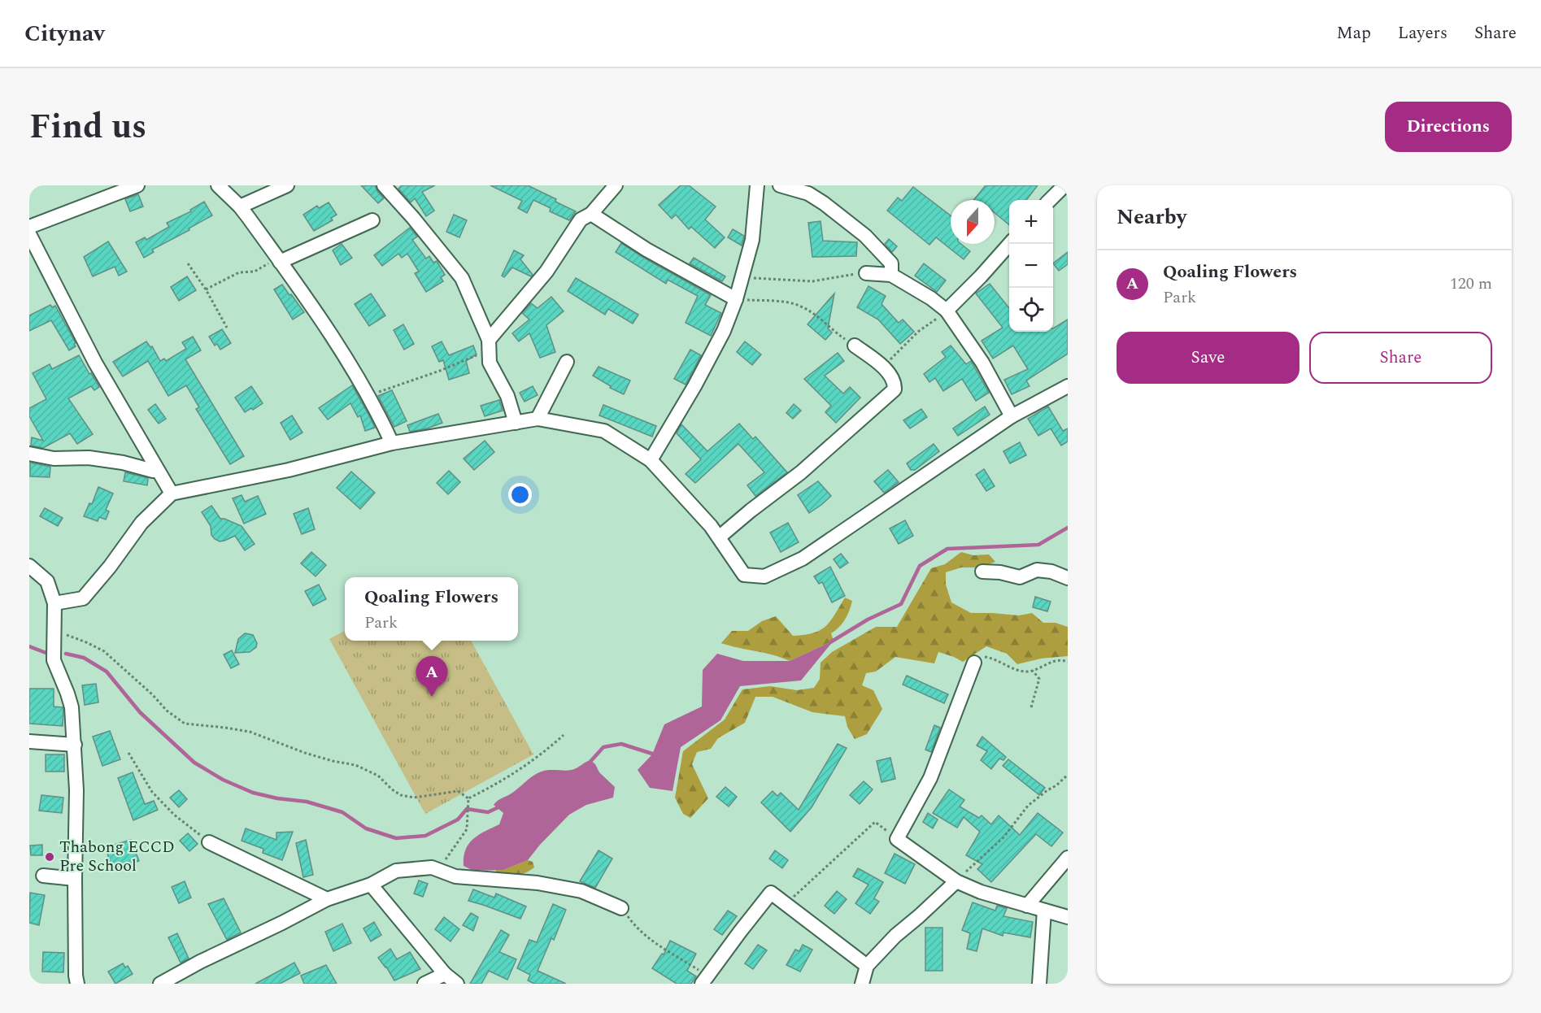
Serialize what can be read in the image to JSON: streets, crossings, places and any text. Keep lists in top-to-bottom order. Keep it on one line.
{"places":["Thabong ECCD Pre School"],"north":"bottom","page":{"header":"Citynav","nav":["Map","Layers","Share"],"title":"Find us","buttons":["Directions",["Save","Share"]],"heading":"Nearby","map_buttons":["+","−"],"list":[{"mark":"A","name":"Qoaling Flowers","note":"Park","value":"120 m"}],"popup":["Qoaling Flowers","Park"],"pins":"A"}}
